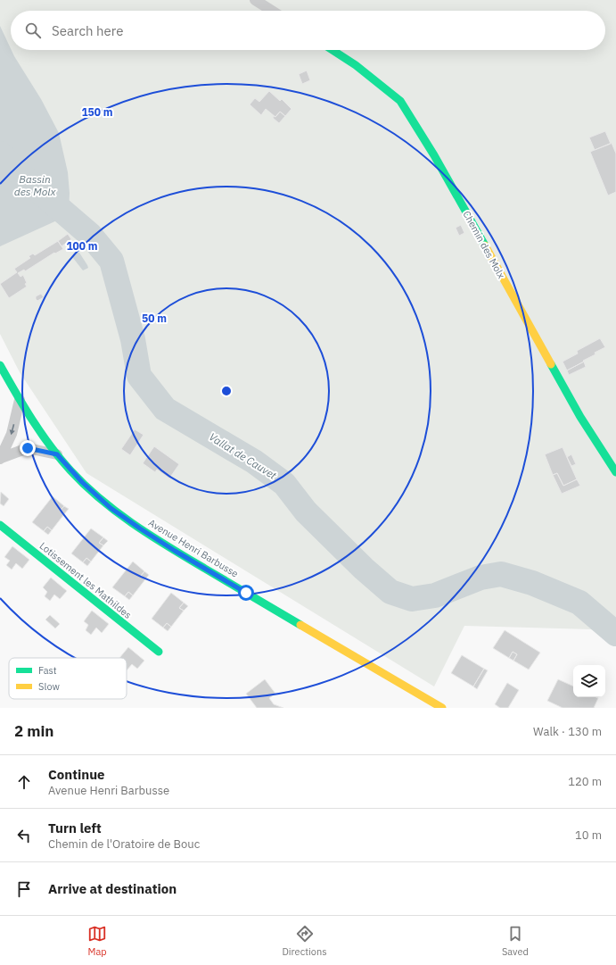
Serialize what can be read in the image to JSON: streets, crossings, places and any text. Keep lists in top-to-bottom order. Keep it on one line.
{"streets":{"street":["Chemin des Molx","Avenue Henri Barbusse","Lotissement les Mathildes"]},"water":["Bassin des Molx","Vallat de Cauvet"],"legend":["Fast","Slow"],"page":{"search":"Search here","heading":["2 min","Walk · 130 m"],"list":[["Continue","Avenue Henri Barbusse","120 m"],["Turn left","Chemin de l'Oratoire de Bouc","10 m"],"Arrive at destination"],"nav":["Map","Directions","Saved"]},"rings":["150 m","100 m","50 m"]}
